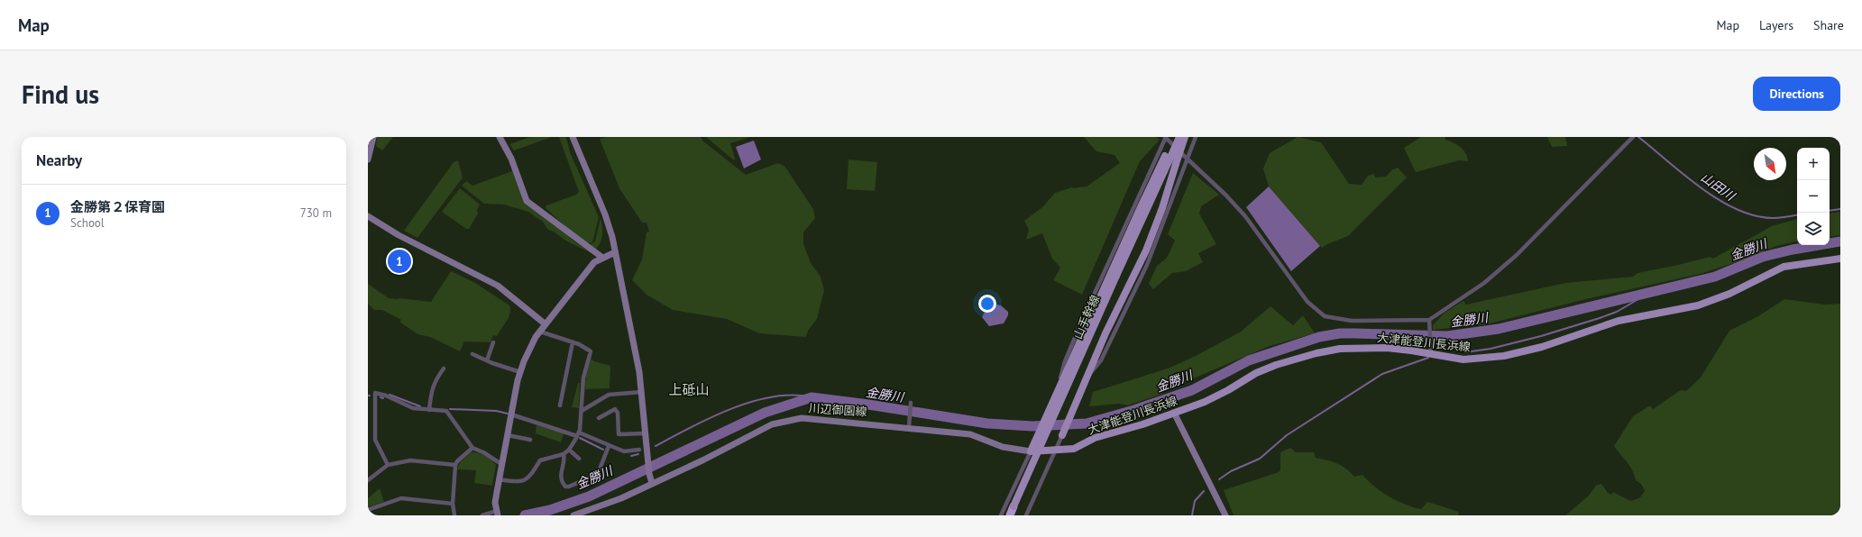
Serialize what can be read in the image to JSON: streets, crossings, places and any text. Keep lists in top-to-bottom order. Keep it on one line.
{"streets":{"main road":["山手幹線","大津能登川長浜線"],"street":["川辺御園線"]},"crossings":[["大津能登川長浜線","川辺御園線"]],"districts":["上砥山"],"water":["山田川","金勝川"],"north":"bottom right","page":{"header":"Map","nav":["Map","Layers","Share"],"buttons":"Directions","title":"Find us","heading":"Nearby","map_buttons":["+","−"],"list":[{"mark":"1","name":"金勝第２保育園","note":"School","value":"730 m"}],"pins":"1"}}
